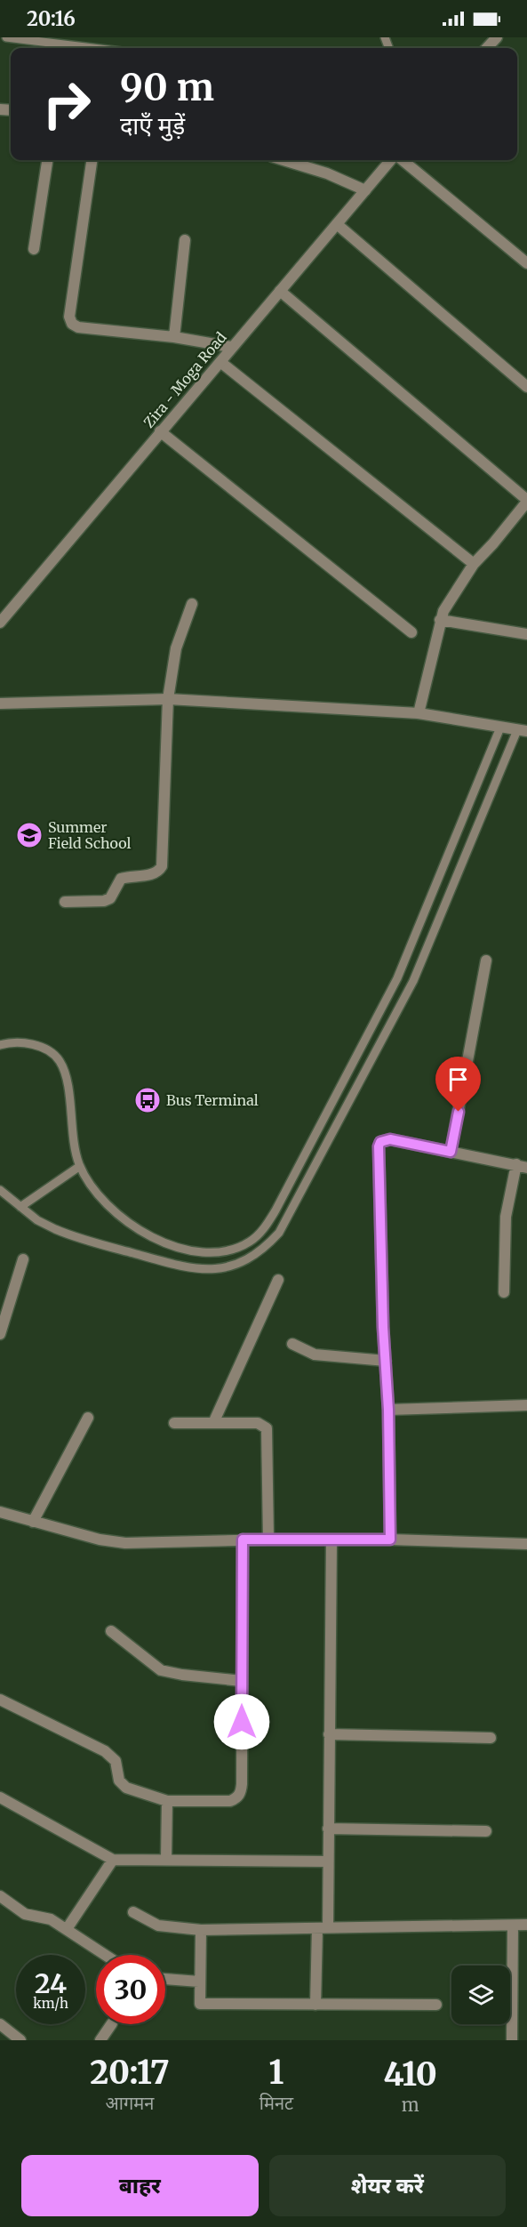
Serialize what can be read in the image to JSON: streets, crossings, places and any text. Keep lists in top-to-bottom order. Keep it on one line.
{"streets":{"street":["Zira - Moga Road"]},"places":{"school or university":["Summer Field School"],"bus stop":["Bus Terminal"]},"page":{"status":"20:16","turn":["90 m","दाएँ मुड़ें"],"speed":"24 km/h","limit":"30","eta":["20:17","आगमन","1","मिनट","410","m"],"buttons":["बाहर","शेयर करें"]}}
